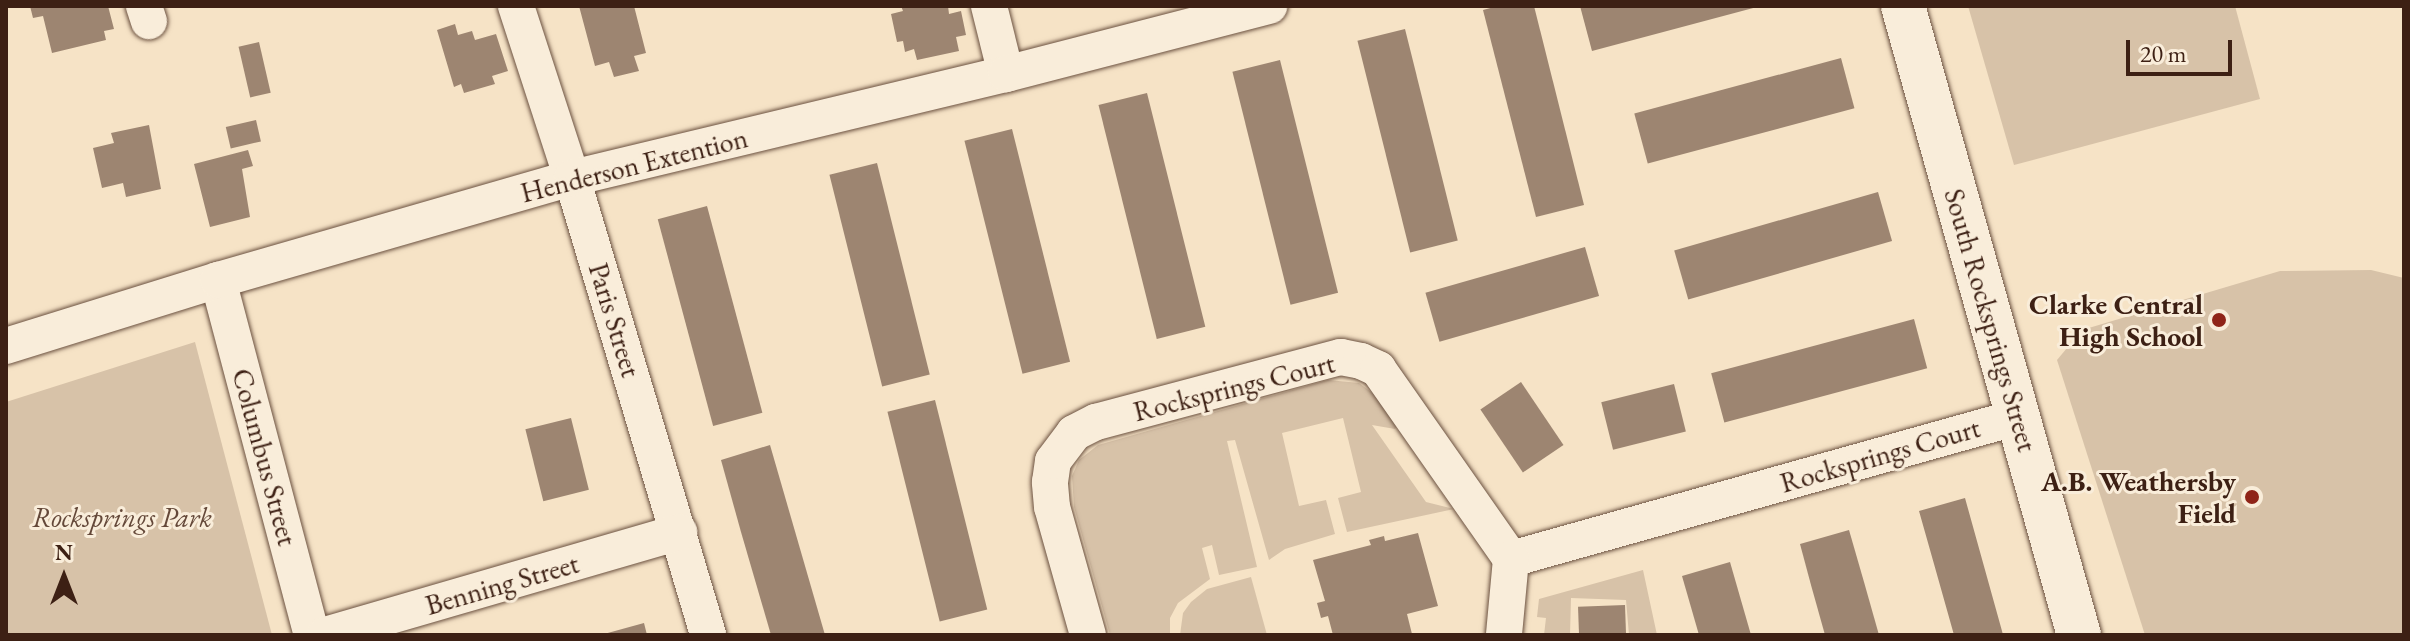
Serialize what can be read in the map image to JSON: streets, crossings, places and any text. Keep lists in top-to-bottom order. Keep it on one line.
{"streets":{"street":["Henderson Extention","Paris Street","South Rocksprings Street","Rocksprings Court","Columbus Street","Benning Street"]},"crossings":[["Henderson Extention","Paris Street"],["Henderson Extention","Columbus Street"],["Paris Street","Benning Street"],["South Rocksprings Street","Rocksprings Court"]],"parks":["Rocksprings Park"],"places":["Clarke Central High School","A.B. Weathersby Field"],"scale_bar":"20 m","north":"top"}
